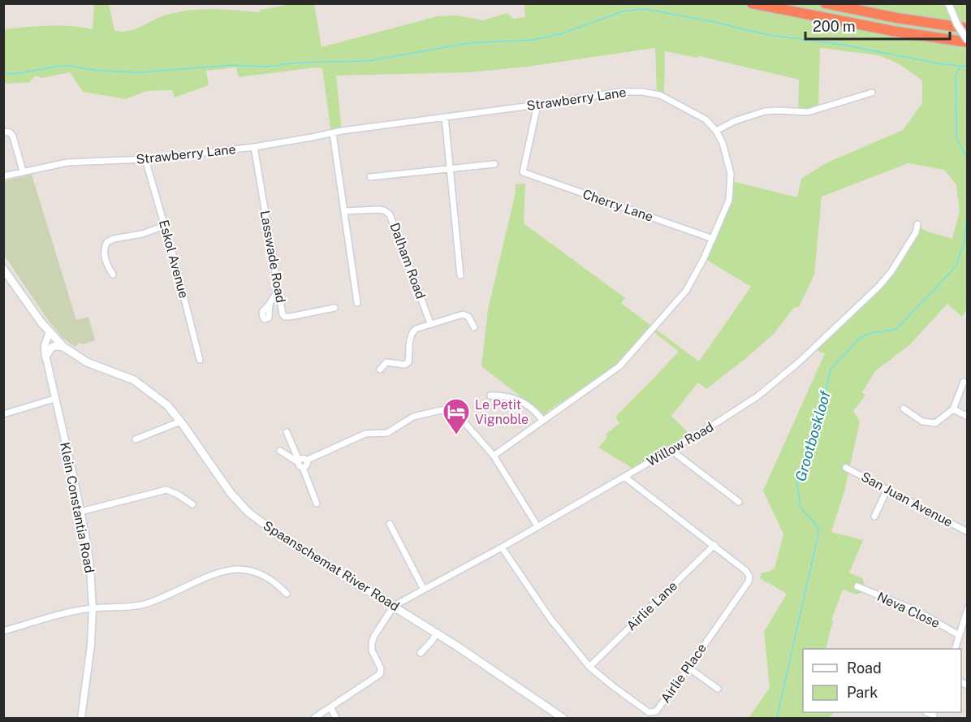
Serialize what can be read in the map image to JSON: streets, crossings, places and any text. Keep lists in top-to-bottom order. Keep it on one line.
{"streets":{"main road":["Spaanschemat River Road"],"street":["Strawberry Lane","Cherry Lane","Lasswade Road","Eskol Avenue","Dalham Road","Willow Road","San Juan Avenue","Klein Constantia Road","Airlie Lane","Neva Close","Airlie Place"]},"crossings":[["Strawberry Lane","Cherry Lane"],["Strawberry Lane","Lasswade Road"],["Strawberry Lane","Eskol Avenue"],["Willow Road","Spaanschemat River Road"],["Willow Road","Airlie Place"],["Klein Constantia Road","Spaanschemat River Road"],["Airlie Lane","Airlie Place"]],"water":["Grootboskloof"],"places":{"hotel":["Le Petit Vignoble"]},"legend":["Road","Park"],"scale_bar":"200 m"}
